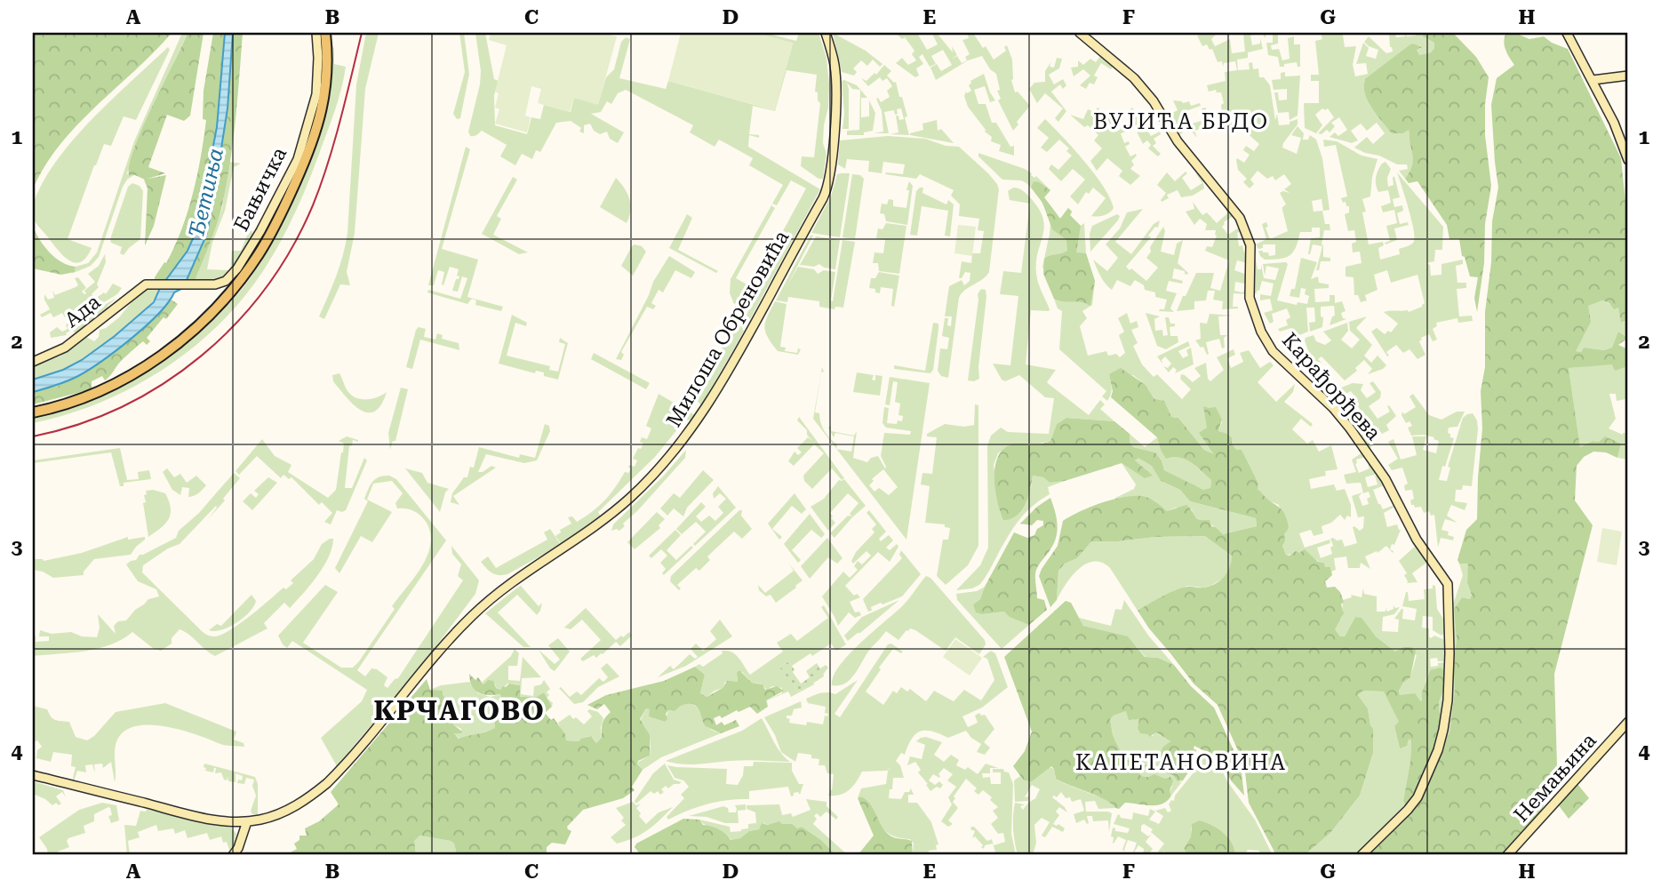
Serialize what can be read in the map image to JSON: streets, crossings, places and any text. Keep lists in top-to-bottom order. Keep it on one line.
{"streets":{"street":["Бањичка","Ада","Милоша Обреновића","Карађорђева","Немањина"]},"crossings":[["Бањичка","Ада"]],"districts":["ВУЈИЋА БРДО","КРЧАГОВО","КАПЕТАНОВИНА"],"water":["Ђетиња"],"grid":{"columns":["A","B","C","D","E","F","G","H"],"rows":["1","2","3","4"]}}
